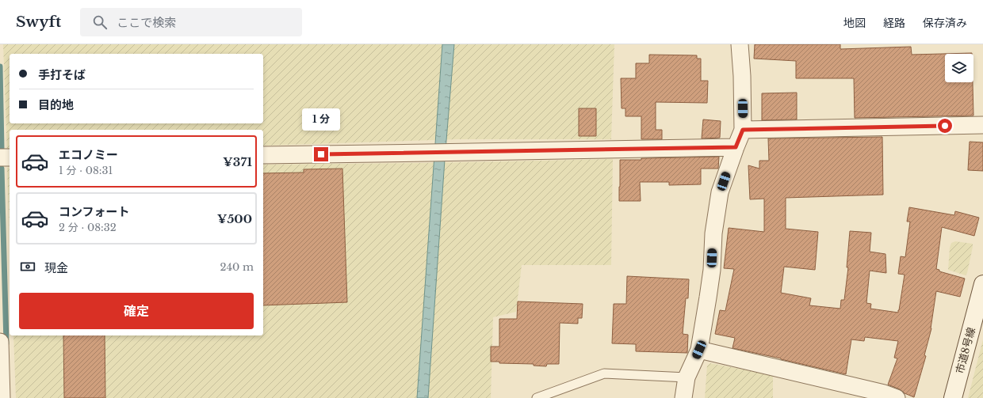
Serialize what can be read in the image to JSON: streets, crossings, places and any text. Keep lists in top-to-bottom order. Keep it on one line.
{"streets":{"street":["市道8号線"]},"page":{"header":"Swyft","search":"ここで検索","nav":["地図","経路","保存済み"],"banner":["手打そば","目的地"],"bubble":"1 分","list":[{"name":"エコノミー","note":"1 分 · 08:31","value":"¥371"},{"name":"コンフォート","note":"2 分 · 08:32","value":"¥500"}],"pay":["現金","240 m"],"buttons":"確定"}}
